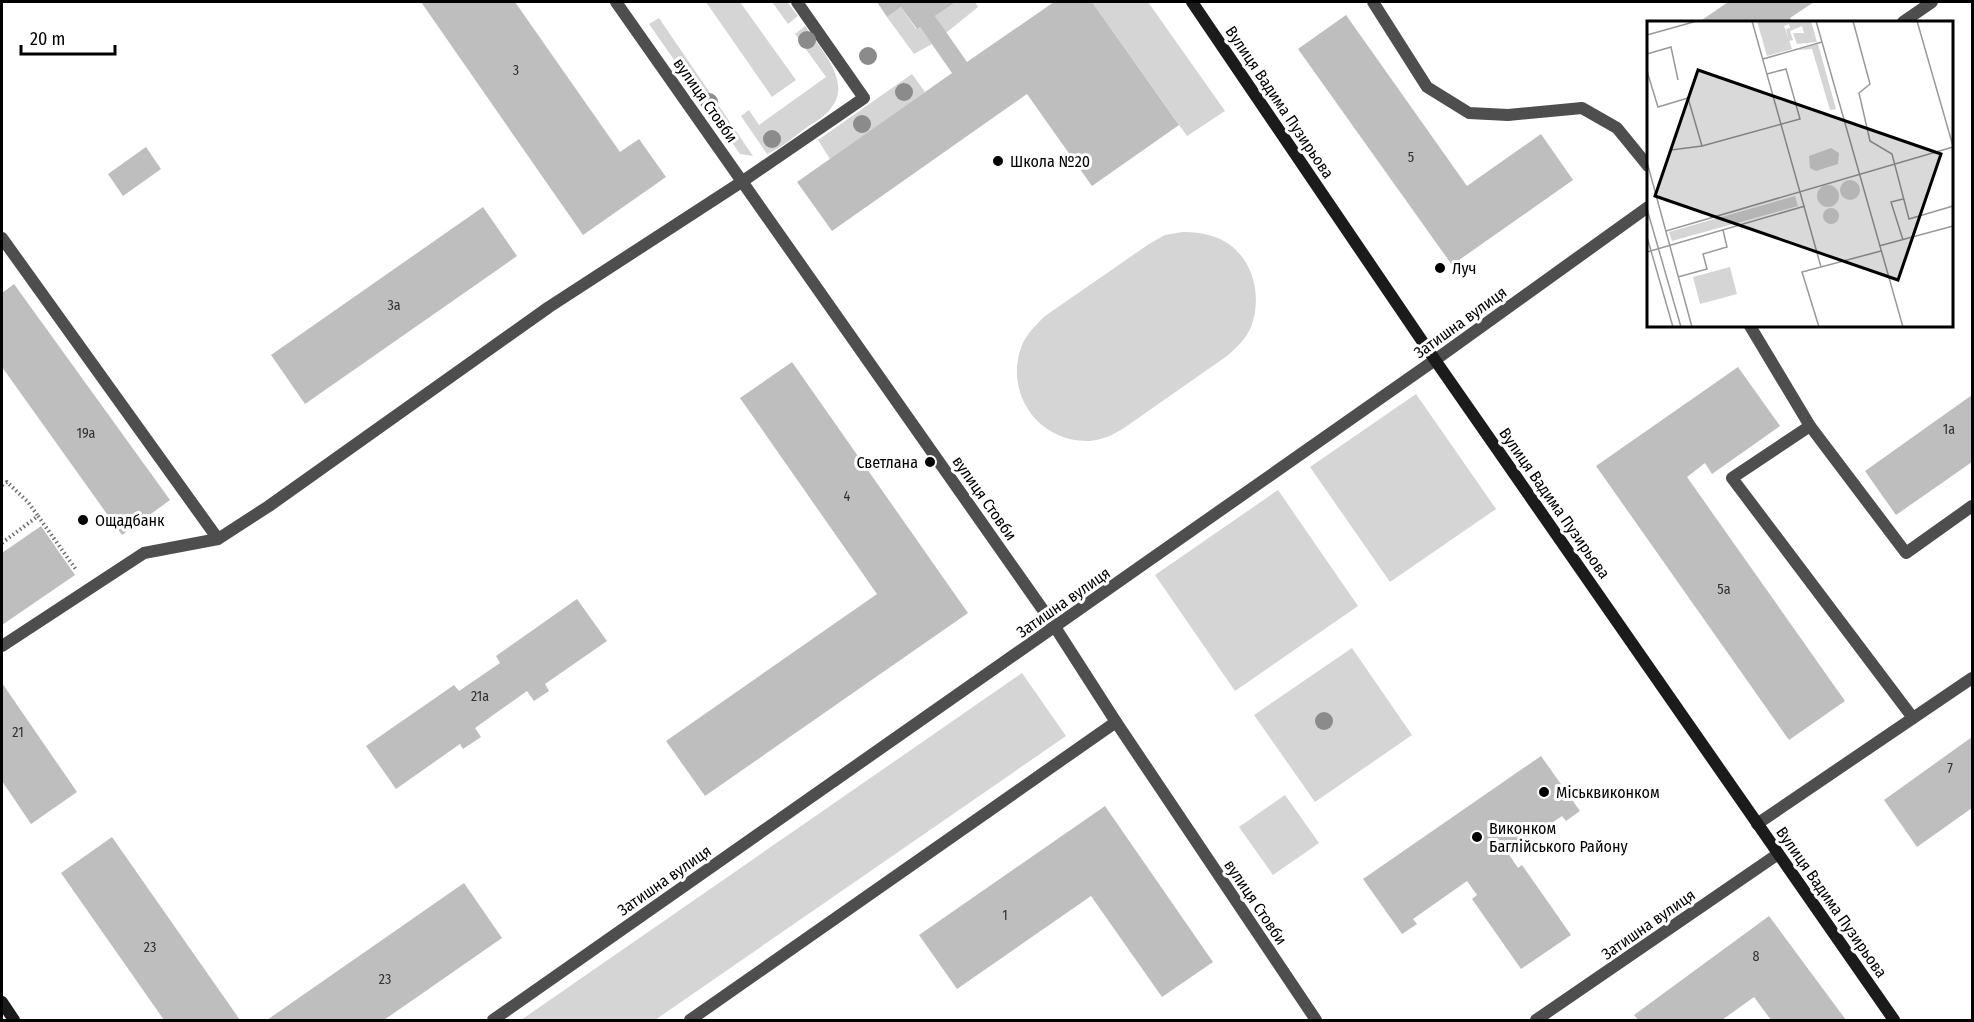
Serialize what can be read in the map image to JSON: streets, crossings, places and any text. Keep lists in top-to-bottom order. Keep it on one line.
{"streets":{"street":["вулиця Стовби","Вулиця Вадима Пузирьова","Затишна вулиця"]},"crossings":[["вулиця Стовби","Затишна вулиця"],["Вулиця Вадима Пузирьова","Затишна вулиця"]],"places":["Школа №20","Луч","Светлана","Ощадбанк","Міськвиконком","Виконком Баглійського Району"],"house_numbers":["3","5","3а","1а","19а","4","5а","21а","21","7","1","23","8","23"],"scale_bar":"20 m"}
